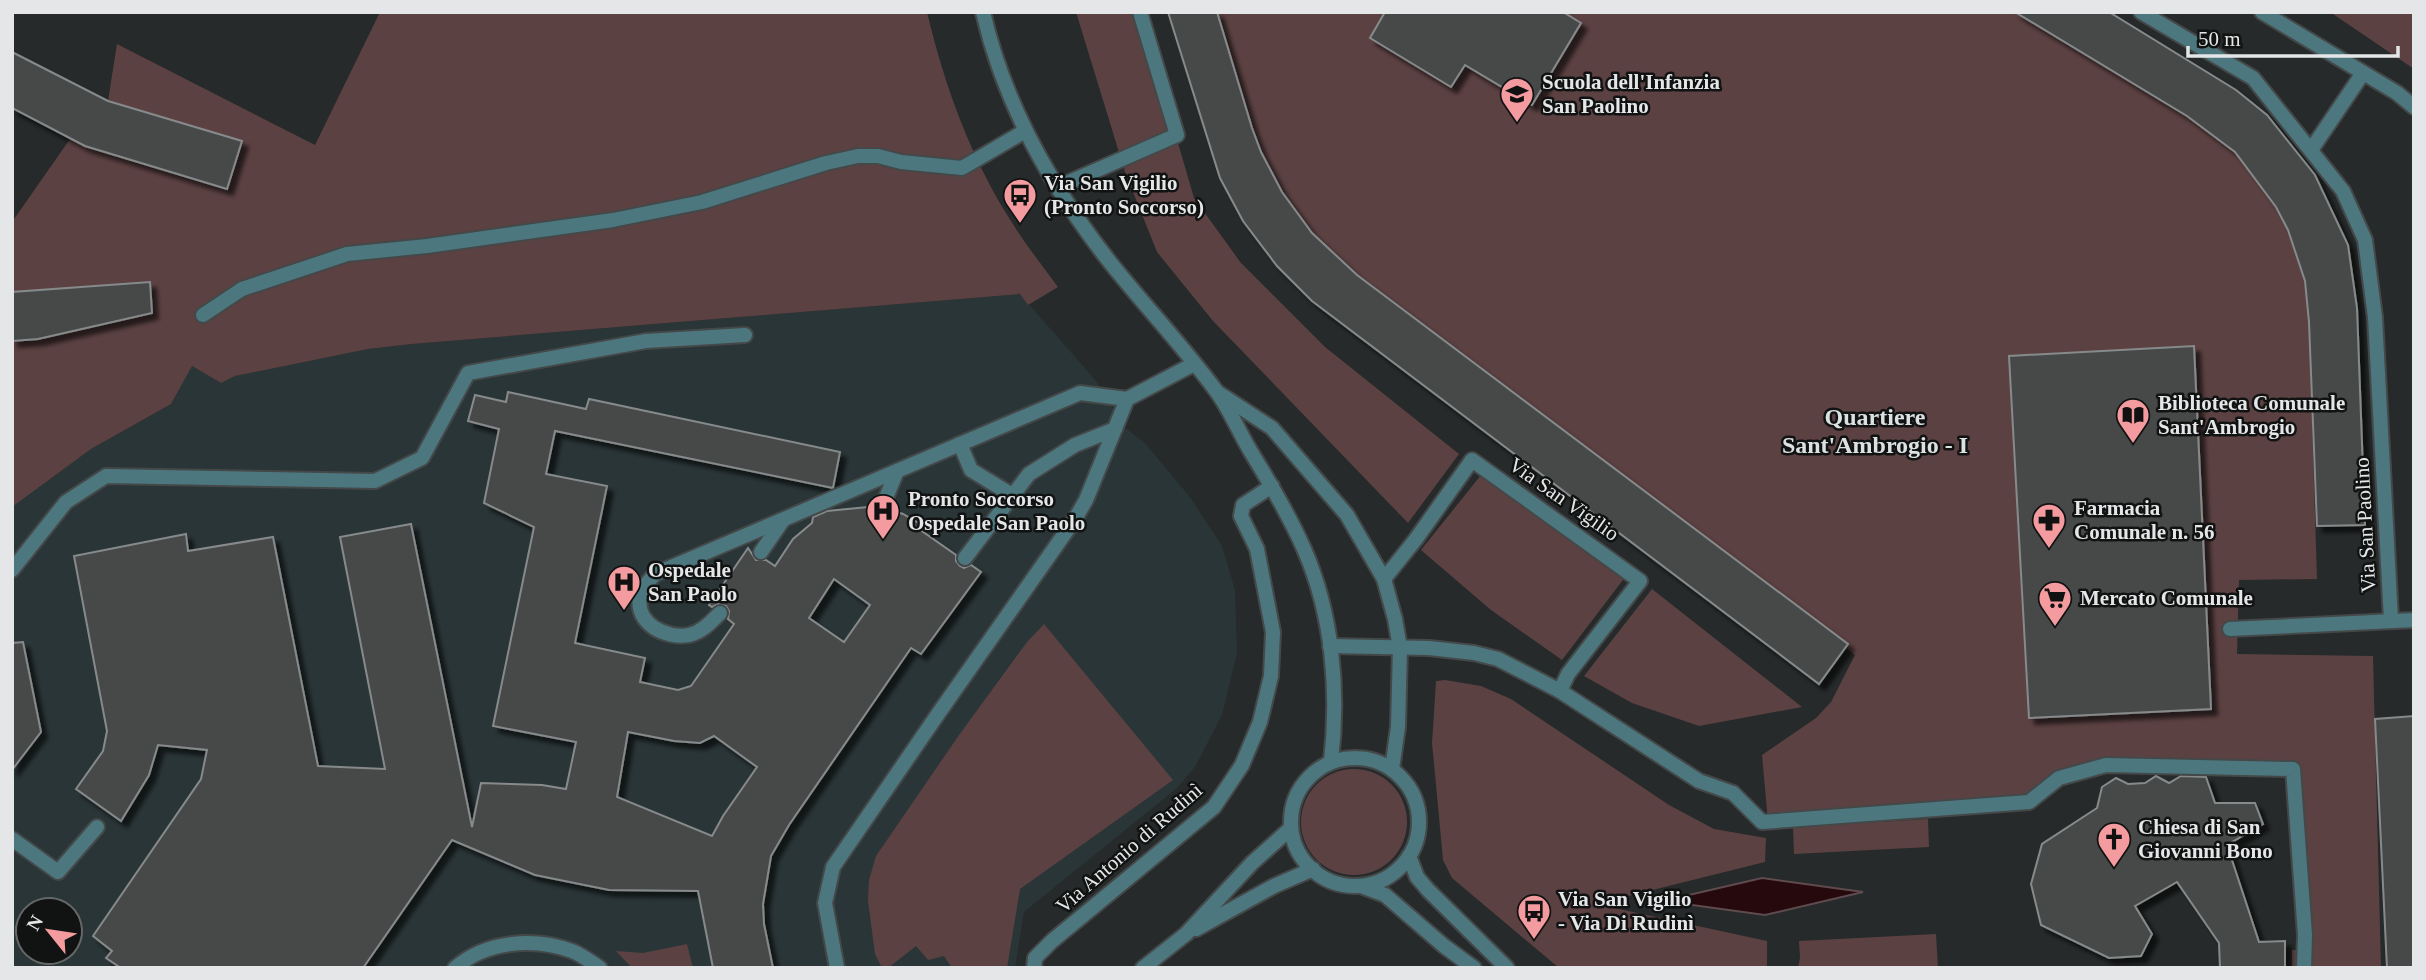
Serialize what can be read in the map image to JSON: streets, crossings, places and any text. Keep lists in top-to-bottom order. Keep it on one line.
{"streets":{"street":["Via San Vigilio","Via San Paolino","Via Antonio di Rudinì"]},"districts":["Quartiere Sant'Ambrogio - I"],"places":{"school or university":["Scuola dell'Infanzia San Paolino"],"bus stop":["Via San Vigilio (Pronto Soccorso)","Via San Vigilio - Via Di Rudinì"],"library":["Biblioteca Comunale Sant'Ambrogio"],"hospital":["Pronto Soccorso Ospedale San Paolo","Ospedale San Paolo"],"pharmacy":["Farmacia Comunale n. 56"],"supermarket":["Mercato Comunale"],"church":["Chiesa di San Giovanni Bono"]},"scale_bar":"50 m","north":"top left"}
